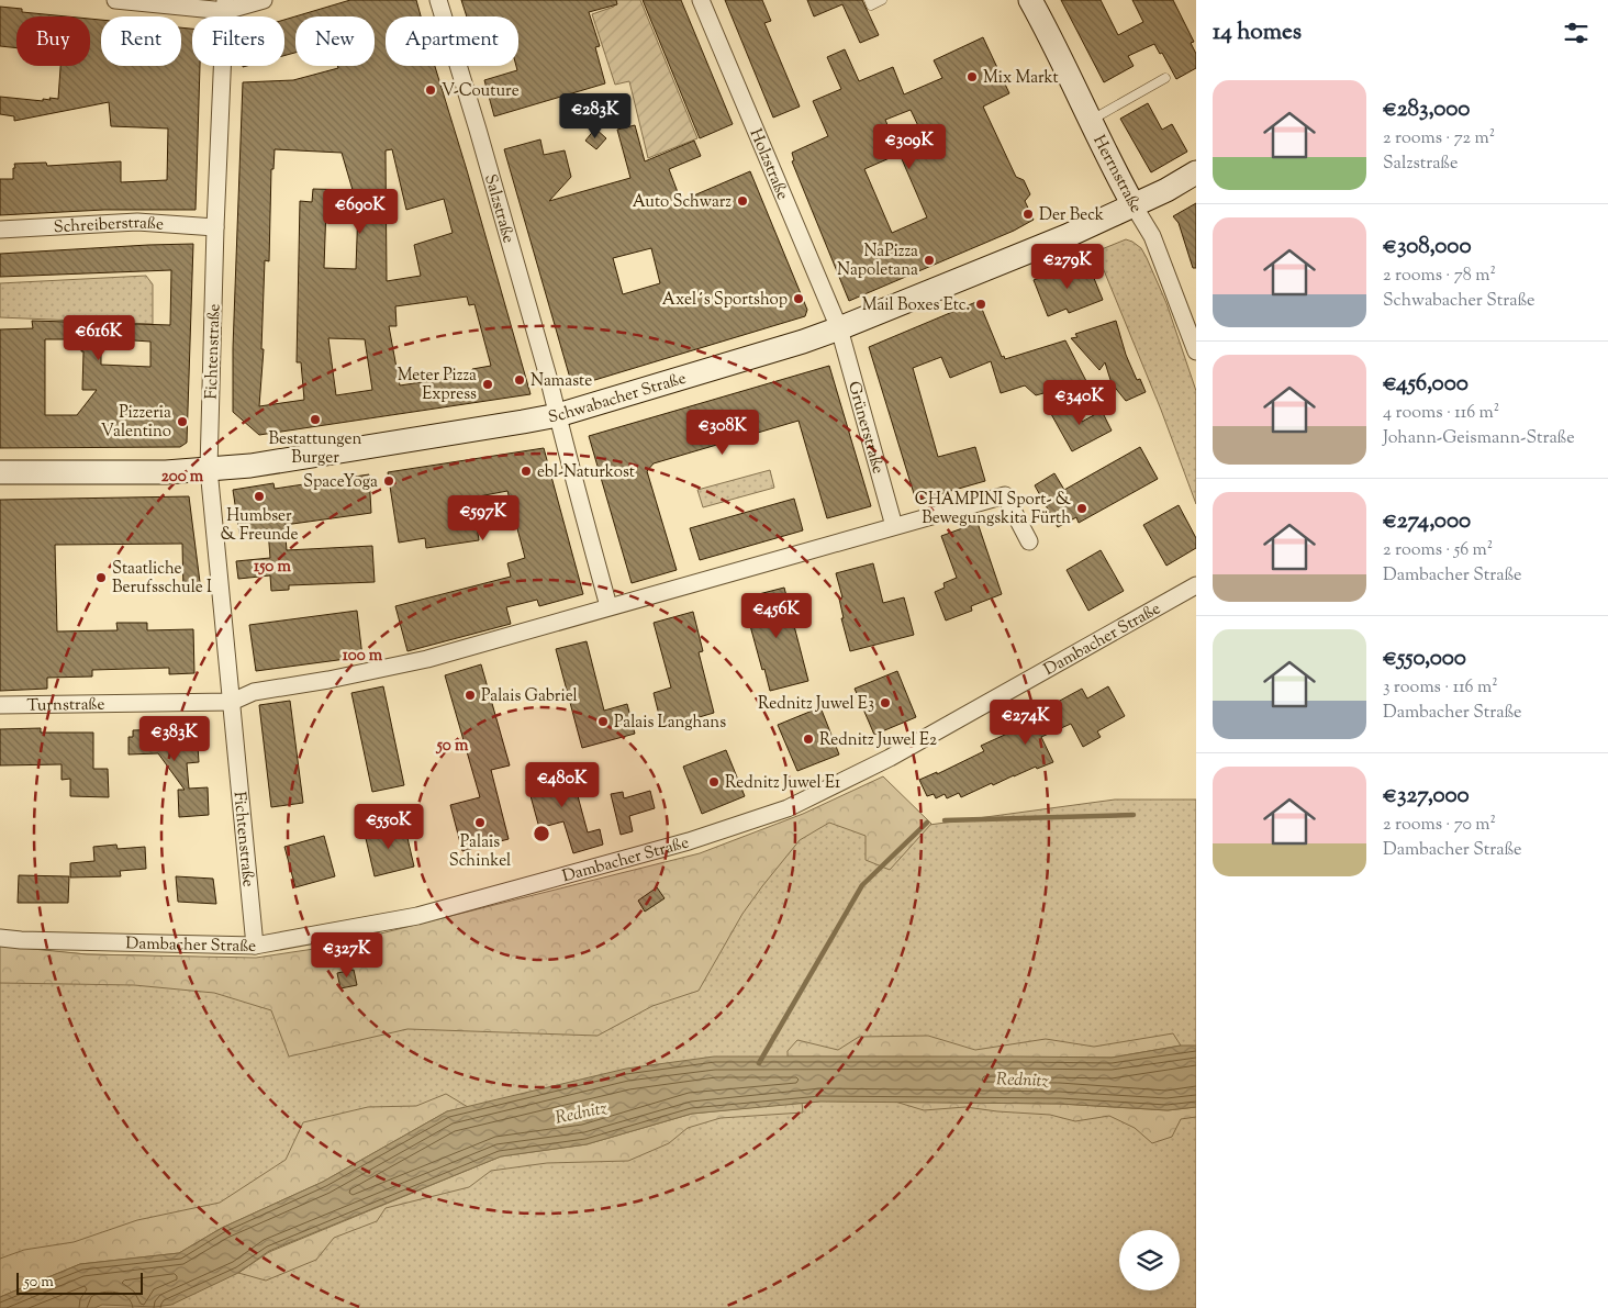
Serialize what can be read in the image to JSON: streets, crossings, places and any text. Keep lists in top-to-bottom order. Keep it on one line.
{"streets":{"main road":["Herrnstraße","Schwabacher Straße"],"street":["Holzstraße","Salzstraße","Schreiberstraße","Fichtenstraße","Grünerstraße","Dambacher Straße","Turnstraße"]},"crossings":[["Holzstraße","Schwabacher Straße"],["Holzstraße","Grünerstraße"],["Herrnstraße","Schwabacher Straße"],["Salzstraße","Schwabacher Straße"],["Schreiberstraße","Fichtenstraße"],["Fichtenstraße","Schwabacher Straße"],["Fichtenstraße","Dambacher Straße"],["Fichtenstraße","Turnstraße"],["Schwabacher Straße","Grünerstraße"]],"water":["Rednitz"],"places":["Mix Markt","V-Couture","Auto Schwarz","Der Beck","NaPizza Napoletana","Axel´s Sportshop","Mail Boxes Etc.","Namaste","Meter Pizza Express","Bestattungen Burger","Pizzeria Valentino","ebl-Naturkost","SpaceYoga","Humbser & Freunde","CHAMPINI Sport- & Bewegungskita Fürth","Staatliche Berufsschule I","Palais Gabriel","Rednitz Juwel E3","Palais Langhans","Rednitz Juwel E2","Rednitz Juwel E1","Palais Schinkel"],"scale_bar":"50 m","page":{"heading":"14 homes","chip":["Buy","Rent","Filters","New","Apartment"],"list":[{"name":"€283,000","note":"2 rooms · 72 m² · Salzstraße"},{"name":"€308,000","note":"2 rooms · 78 m² · Schwabacher Straße"},{"name":"€456,000","note":"4 rooms · 116 m² · Johann-Geismann-Straße"},{"name":"€274,000","note":"2 rooms · 56 m² · Dambacher Straße"},{"name":"€550,000","note":"3 rooms · 116 m² · Dambacher Straße"},{"name":"€327,000","note":"2 rooms · 70 m² · Dambacher Straße"}],"price":["€283K","€309K","€690K","€279K","€616K","€340K","€308K","€597K","€456K","€274K","€383K","€480K","€550K","€327K"],"scale":"50 m"},"rings":["200 m","150 m","100 m","50 m"]}
